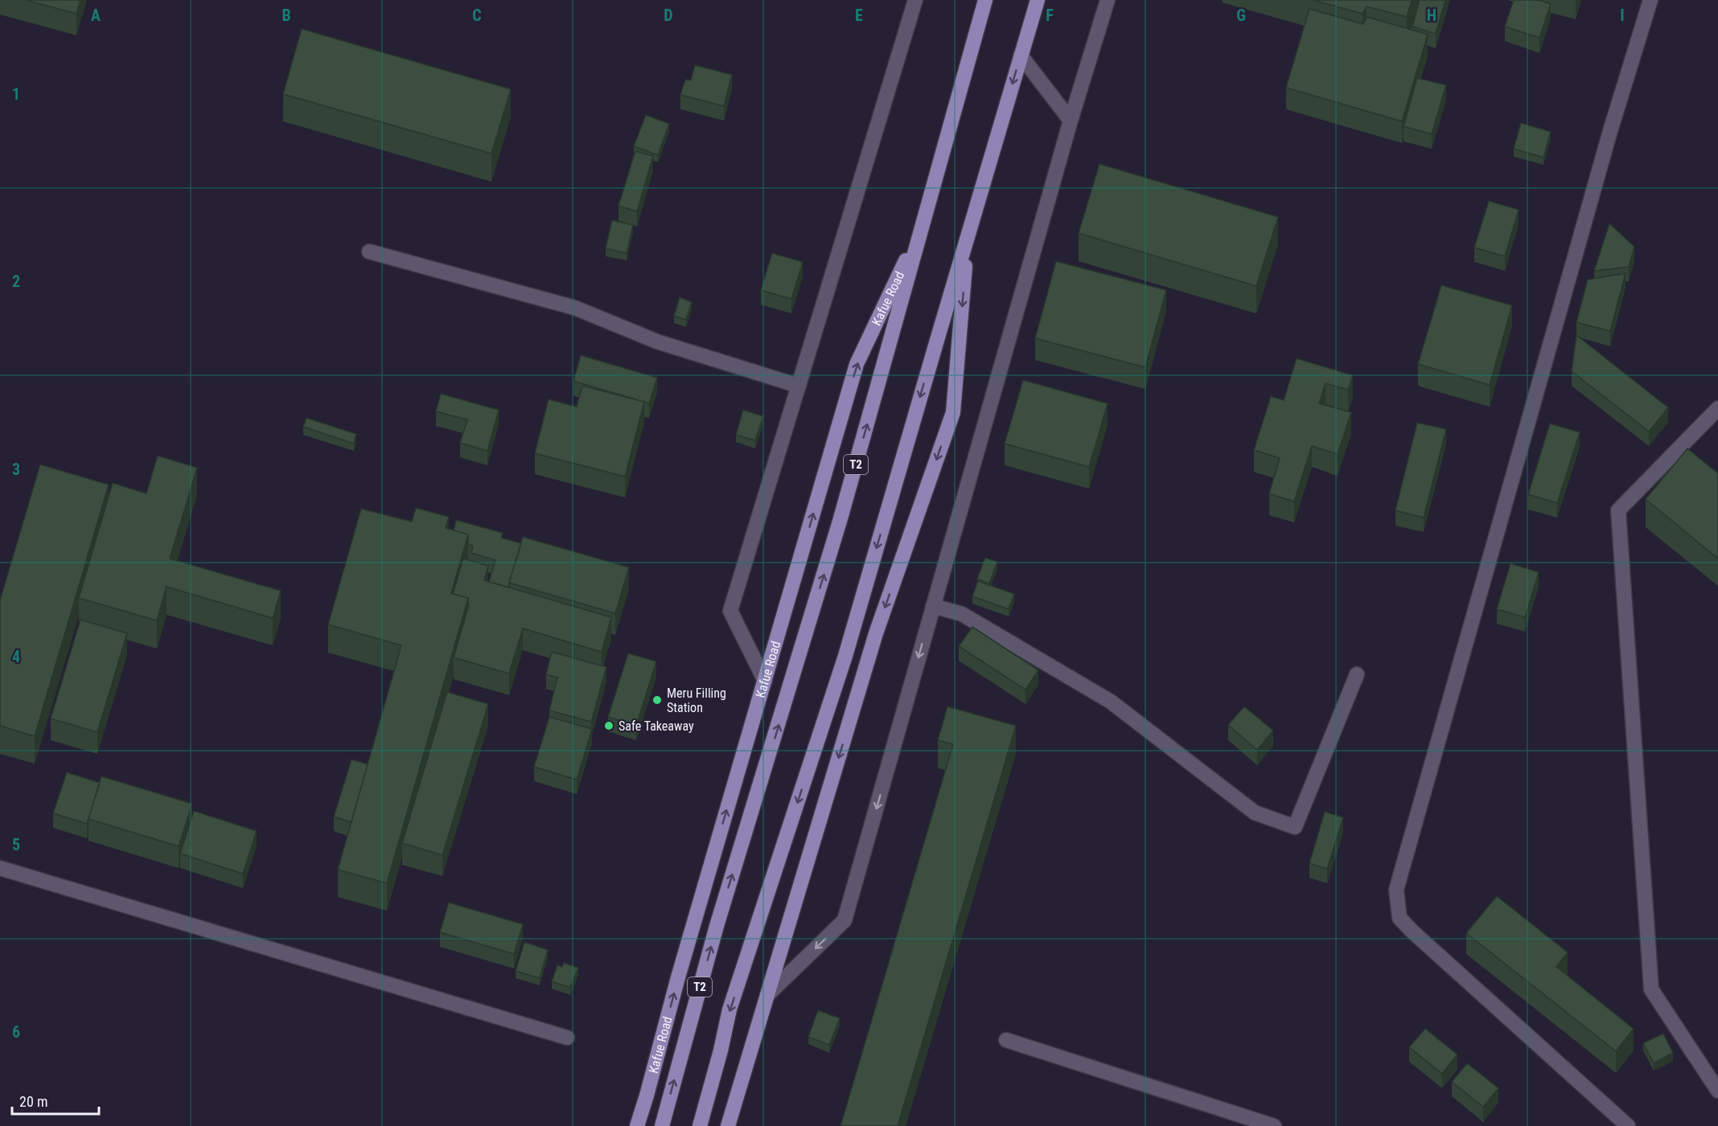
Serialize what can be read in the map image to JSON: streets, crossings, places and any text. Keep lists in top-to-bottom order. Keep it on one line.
{"streets":{"main road":["Kafue Road","T2"]},"places":["Meru Filling Station","Safe Takeaway"],"scale_bar":"20 m","grid":{"columns":["A","B","C","D","E","F","G","H","I"],"rows":["1","2","3","4","5","6"]}}
